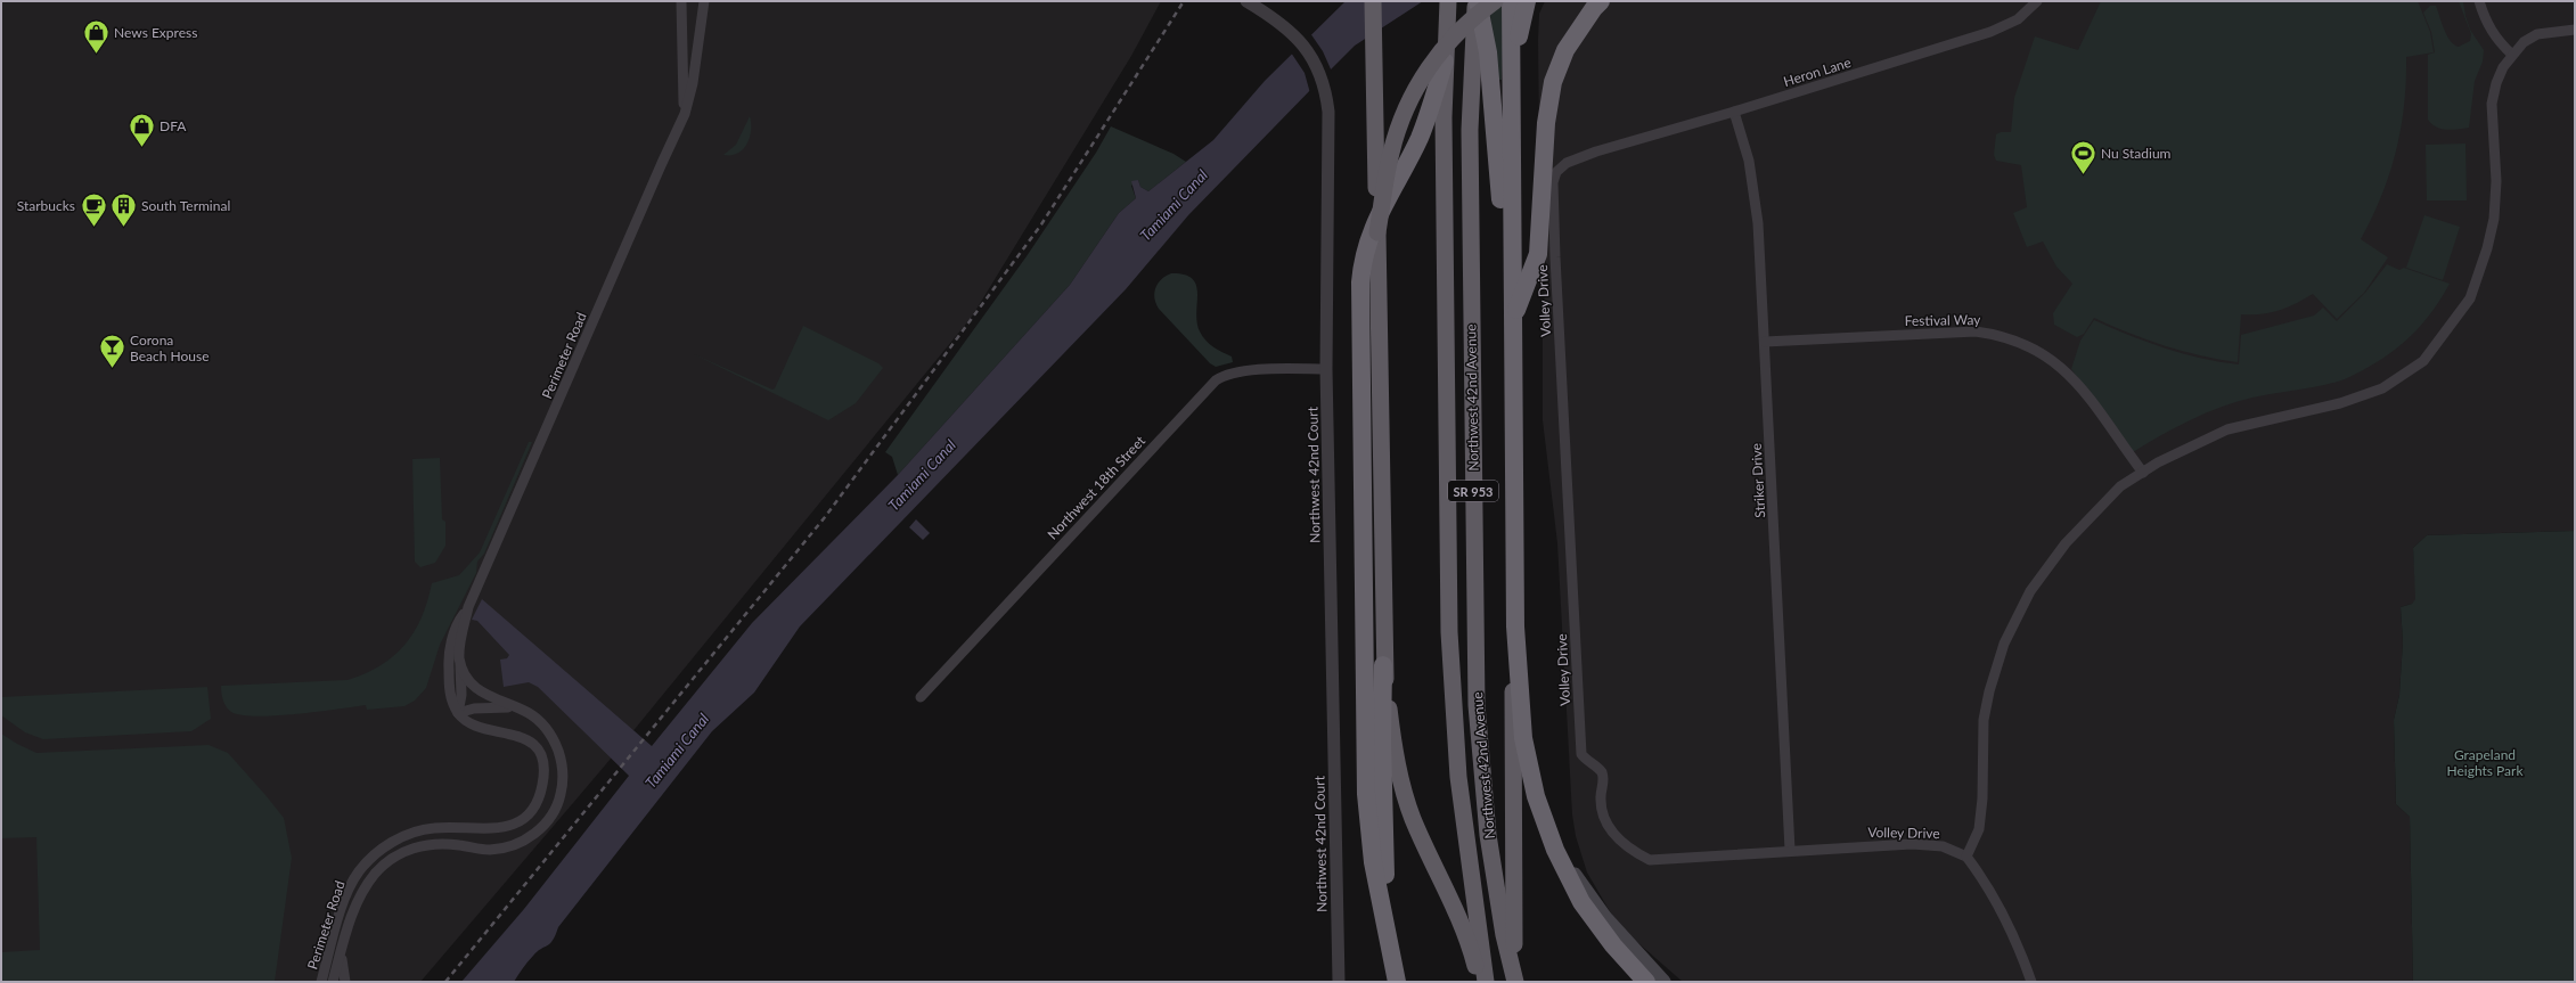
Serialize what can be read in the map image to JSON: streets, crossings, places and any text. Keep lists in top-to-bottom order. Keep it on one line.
{"streets":{"highway":["Northwest 42nd Avenue","SR 953"],"street":["Heron Lane","Volley Drive","Festival Way","Perimeter Road","Northwest 42nd Court","Striker Drive","Northwest 18th Street"]},"crossings":[["Heron Lane","Volley Drive"],["Heron Lane","Striker Drive"],["Volley Drive","Striker Drive"],["Festival Way","Striker Drive"],["Northwest 42nd Court","Northwest 18th Street"]],"water":["Tamiami Canal"],"parks":["Grapeland Heights Park"],"places":{"shop":["News Express","DFA"],"sports":["Nu Stadium"],"cafe":["Starbucks"],"building":["South Terminal"],"bar":["Corona Beach House"]}}
